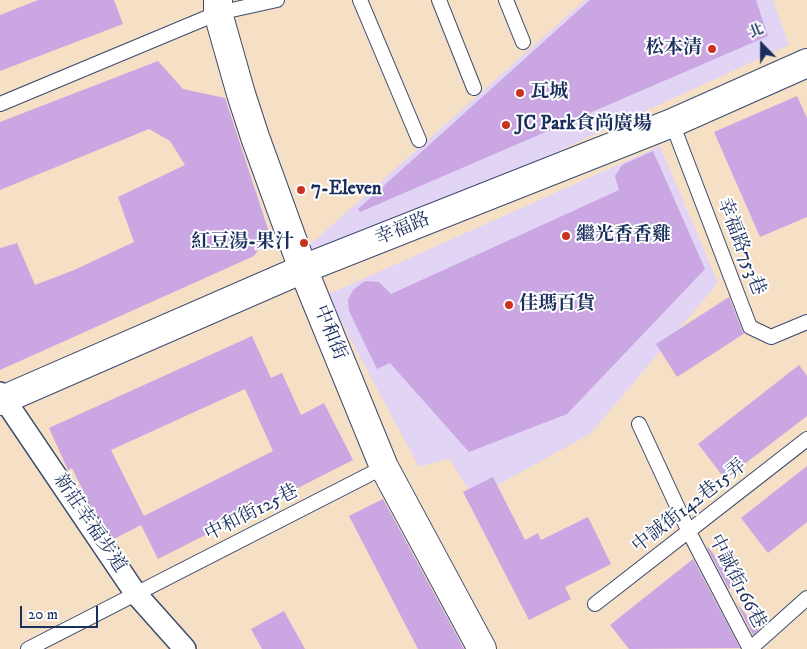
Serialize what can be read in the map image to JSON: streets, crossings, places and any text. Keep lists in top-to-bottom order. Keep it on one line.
{"streets":{"street":["幸福路","中和街","新莊幸福步道"],"lane":["幸福路753巷","中誠街142巷15弄","中和街125巷","中誠街166巷"]},"crossings":[["幸福路","幸福路753巷"],["幸福路","中和街"],["幸福路","新莊幸福步道"],["中和街","中和街125巷"],["中誠街142巷15弄","中誠街166巷"],["中和街125巷","新莊幸福步道"]],"places":["松本清","瓦城","JC Park食尚廣場","7-Eleven","繼光香香雞","紅豆湯-果汁","佳瑪百貨"],"scale_bar":"20 m","north":"top"}
